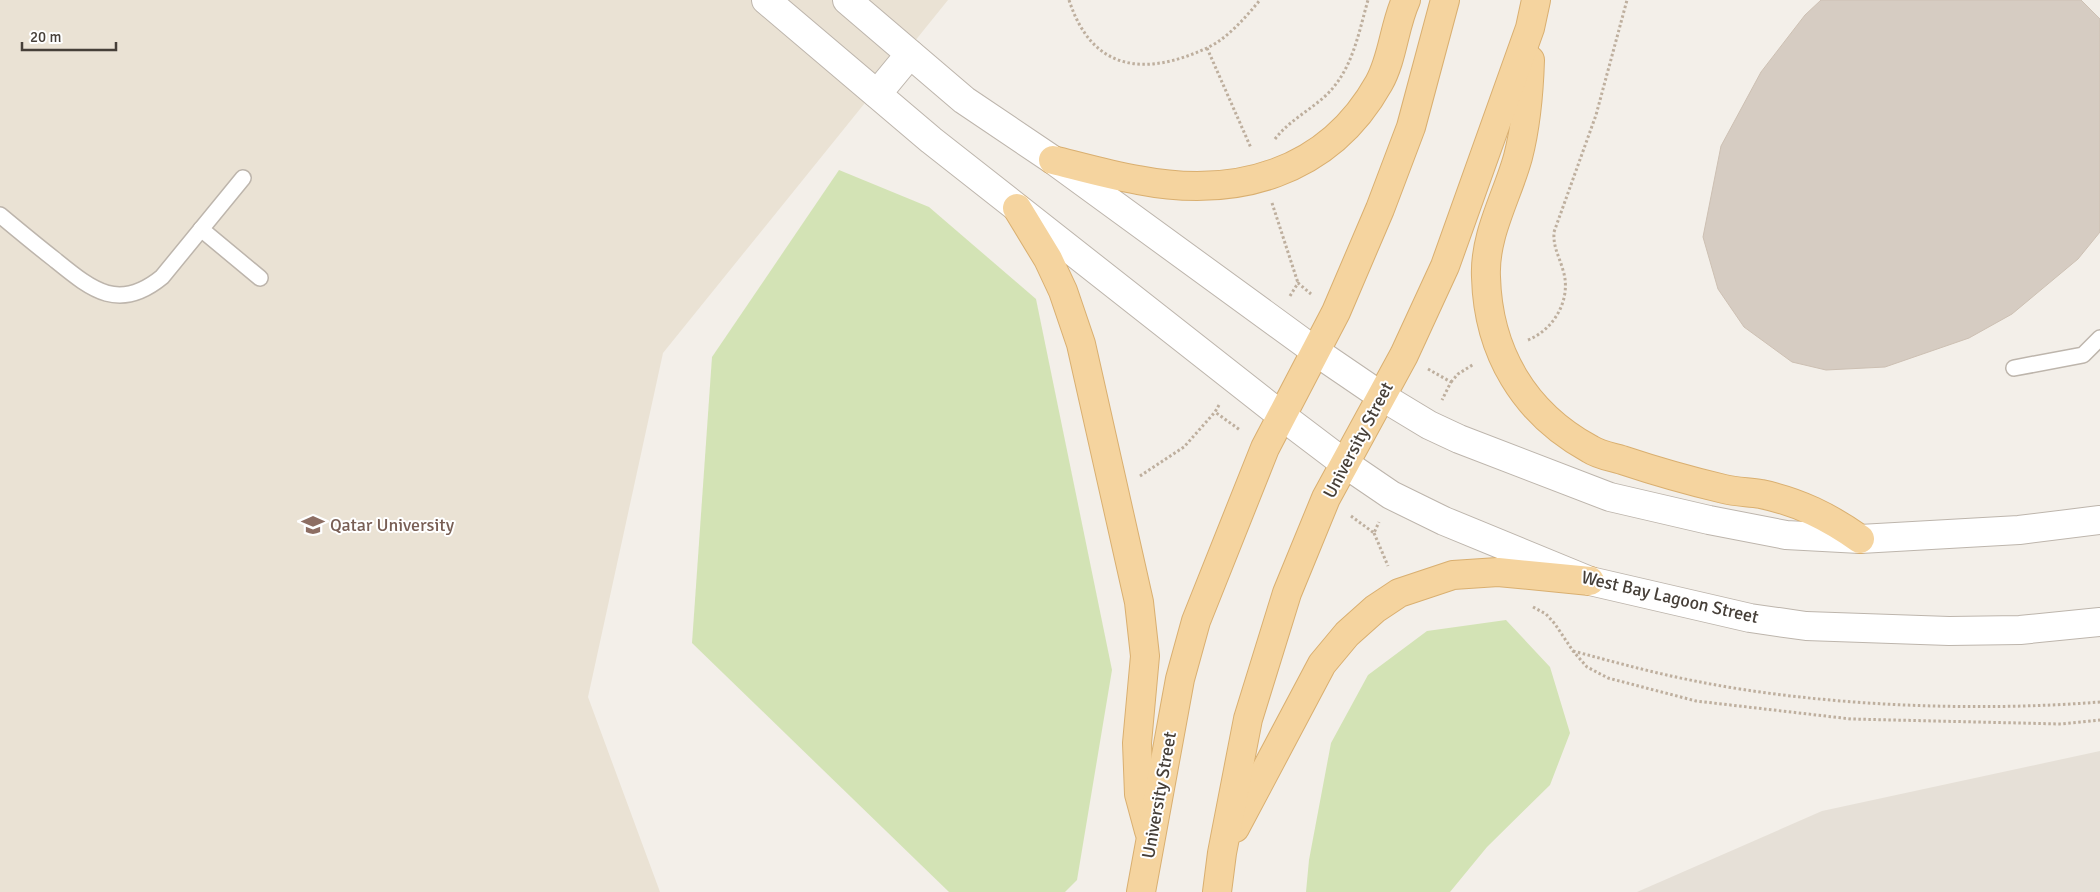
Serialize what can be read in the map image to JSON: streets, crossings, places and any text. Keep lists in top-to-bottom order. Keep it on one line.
{"streets":{"main road":["University Street"],"street":["West Bay Lagoon Street"]},"crossings":[["University Street","West Bay Lagoon Street"]],"places":{"school or university":["Qatar University"]},"scale_bar":"20 m"}
